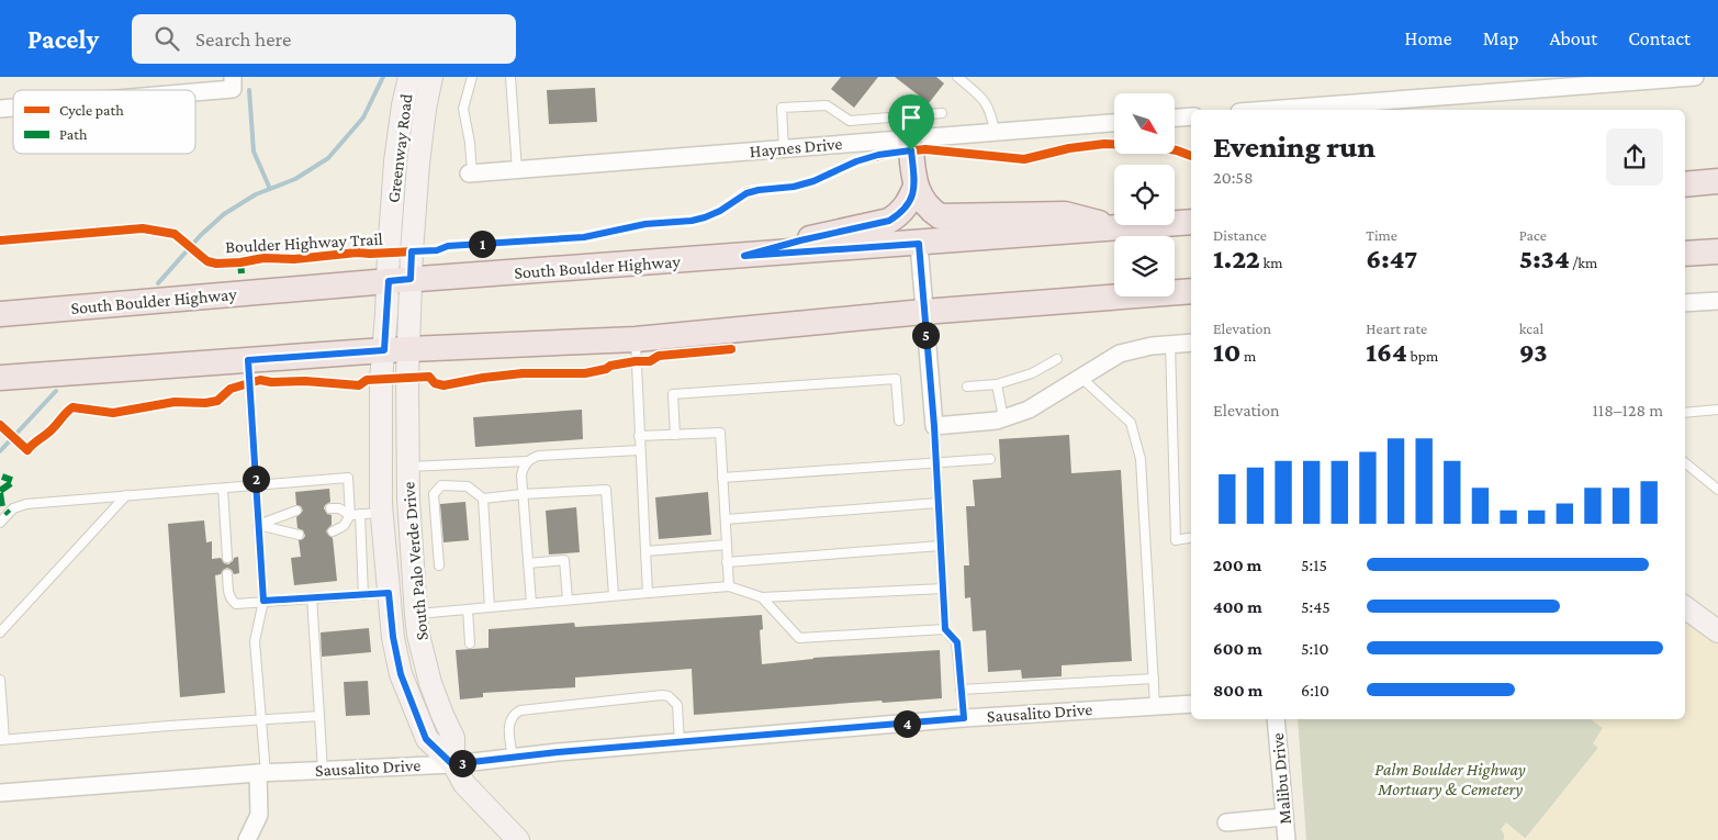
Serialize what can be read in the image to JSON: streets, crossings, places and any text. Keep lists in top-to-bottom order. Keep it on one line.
{"streets":{"main road":["South Boulder Highway"],"street":["Haynes Drive","Greenway Road","South Palo Verde Drive","Sausalito Drive","Malibu Drive"],"cycle path":["Boulder Highway Trail"]},"crossings":[["Greenway Road","South Boulder Highway"],["Greenway Road","South Palo Verde Drive"],["South Palo Verde Drive","Sausalito Drive"]],"parks":["Palm Boulder Highway Mortuary & Cemetery"],"legend":["Cycle path","Path"],"north":"bottom right","page":{"header":"Pacely","search":"Search here","nav":["Home","Map","About","Contact"],"heading":["Evening run","20:58"],"stats":[["Distance","1.22 km"],["Time","6:47"],["Pace","5:34 /km"],["Elevation","10 m"],["Heart rate","164 bpm"],["kcal","93"]],"pins":["1","5","2","4","3"],"chart":["Elevation","118–128 m"],"list":[{"name":"200 m","note":"5:15"},{"name":"400 m","note":"5:45"},{"name":"600 m","note":"5:10"},{"name":"800 m","note":"6:10"}]}}
